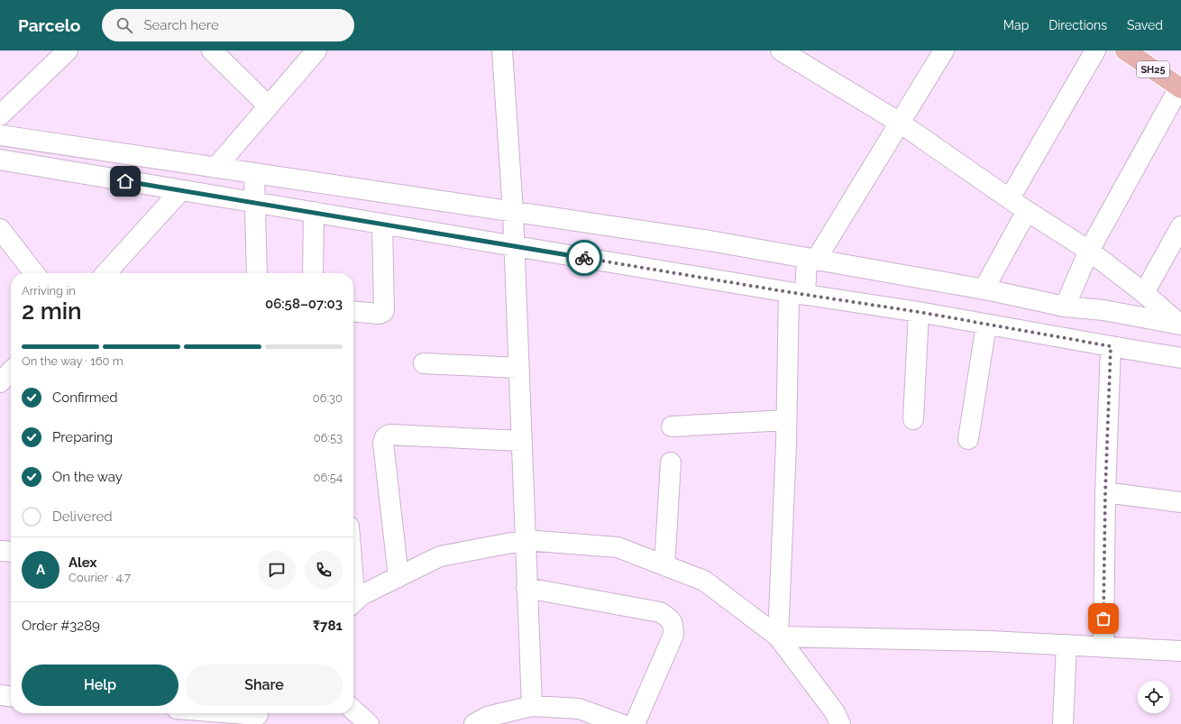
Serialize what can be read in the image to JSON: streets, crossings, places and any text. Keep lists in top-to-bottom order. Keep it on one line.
{"streets":{"main road":["SH25"]},"page":{"header":"Parcelo","search":"Search here","nav":["Map","Directions","Saved"],"heading":["2 min","Arriving in","06:58–07:03"],"panel":["Alex","Courier · 4.7","Order #3289","₹781"],"bar":"On the way · 160 m","list":[["Confirmed","06:30"],["Preparing","06:53"],["On the way","06:54"],"Delivered"],"round":"A","buttons":["Help","Share"]}}
